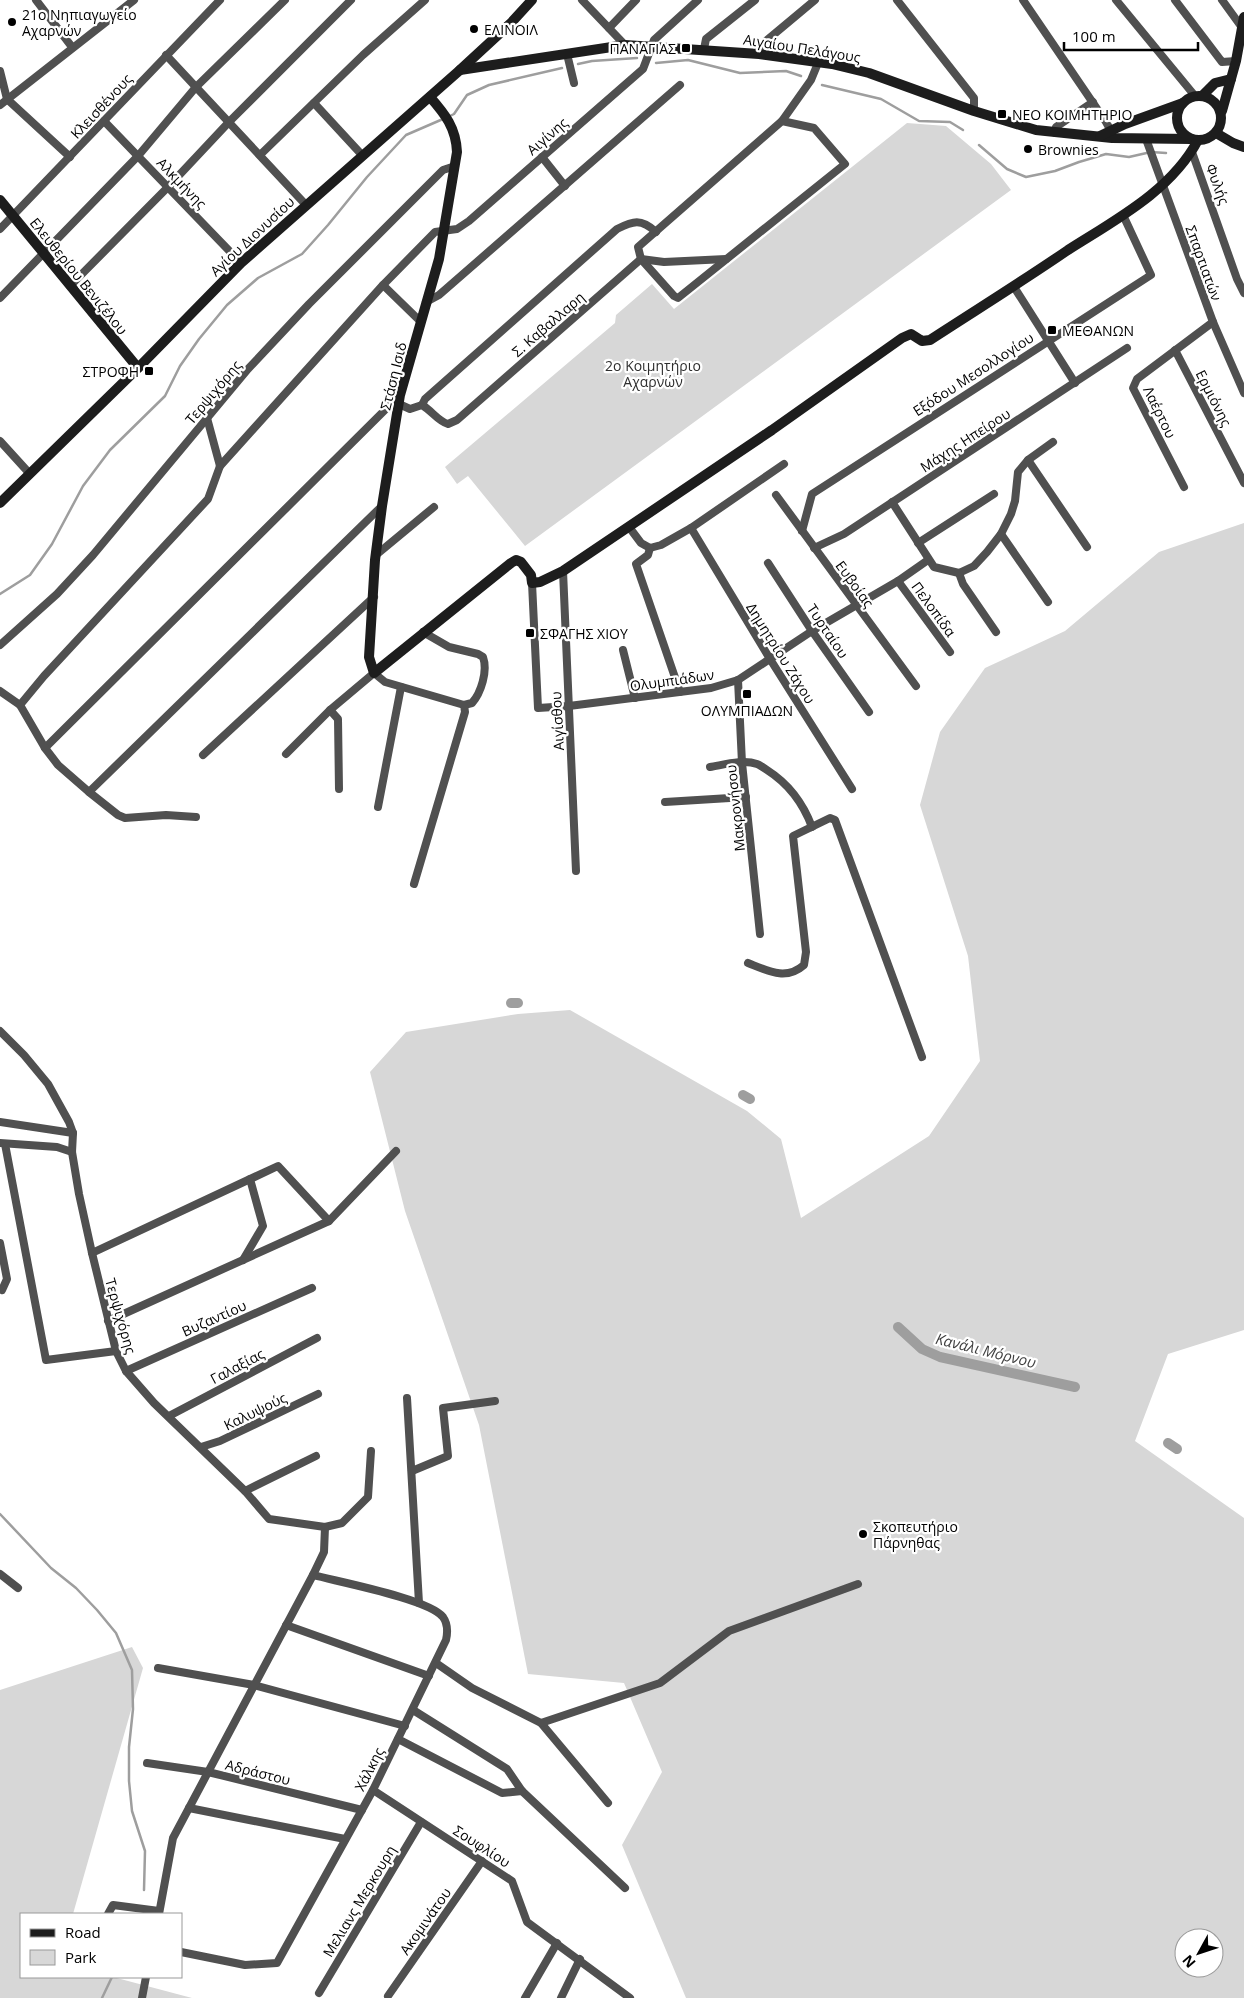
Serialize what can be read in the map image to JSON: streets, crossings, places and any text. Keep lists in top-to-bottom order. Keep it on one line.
{"streets":{"street":["Αιγαίου Πελάγους","Κλεισθένους","Αιγίνης","Αλκμήνης","Φυλής","Αγίου Διονυσίου","Σπαρτιατών","Ελευθερίου Βενιζέλου","Σ. Καβαλλαρη","Εξόδου Μεσολλογίου","Στάση Ισιδ","Τερψιχόρης","Ερμιόνης","Λαέρτου","Μάχης Ηπείρου","Ευβοίας","Πελοπίδα","Τυρταίου","Δημητρίου Ζάχου","Ολυμπιάδων","Αιγίσθου","Μακρονήσου","Βυζαντίου","Γαλαξίας","Καλυψούς","Χάλκης","Αδράστου","Σουφλίου","Μελιανς Μερκουρη","Ακομινάτου"]},"crossings":[["Αιγαίου Πελάγους","Αιγίνης"],["Αιγαίου Πελάγους","Φυλής"],["Αιγαίου Πελάγους","Αγίου Διονυσίου"],["Αιγαίου Πελάγους","Σπαρτιατών"],["Κλεισθένους","Αλκμήνης"],["Κλεισθένους","Ελευθερίου Βενιζέλου"],["Αιγίνης","Στάση Ισιδ"],["Αλκμήνης","Αγίου Διονυσίου"],["Αγίου Διονυσίου","Ελευθερίου Βενιζέλου"],["Αγίου Διονυσίου","Στάση Ισιδ"],["Σπαρτιατών","Λαέρτου"],["Εξόδου Μεσολλογίου","Ευβοίας"],["Στάση Ισιδ","Τερψιχόρης"],["Τερψιχόρης","Βυζαντίου"],["Τερψιχόρης","Γαλαξίας"],["Τερψιχόρης","Καλυψούς"],["Ερμιόνης","Λαέρτου"],["Μάχης Ηπείρου","Ευβοίας"],["Ευβοίας","Ολυμπιάδων"],["Πελοπίδα","Ολυμπιάδων"],["Τυρταίου","Ολυμπιάδων"],["Δημητρίου Ζάχου","Ολυμπιάδων"],["Ολυμπιάδων","Αιγίσθου"],["Ολυμπιάδων","Μακρονήσου"],["Χάλκης","Αδράστου"],["Χάλκης","Σουφλίου"],["Σουφλίου","Μελιανς Μερκουρη"],["Σουφλίου","Ακομινάτου"]],"water":["Κανάλι Μόρνου"],"parks":["2ο Κοιμητήριο Αχαρνών"],"places":{"other":["21ο Νηπιαγωγείο Αχαρνών","ΕΛΙΝΟΙΛ","Brownies","Σκοπευτήριο Πάρνηθας"],"transit":["ΠΑΝΑΓΙΑΣ","ΝΕΟ ΚΟΙΜΗΤΗΡΙΟ","ΜΕΘΑΝΩΝ","ΣΤΡΟΦΗ","ΣΦΑΓΗΣ ΧΙΟΥ","ΟΛΥΜΠΙΑΔΩΝ"]},"legend":["Road","Park"],"scale_bar":"100 m","north":"bottom left"}
